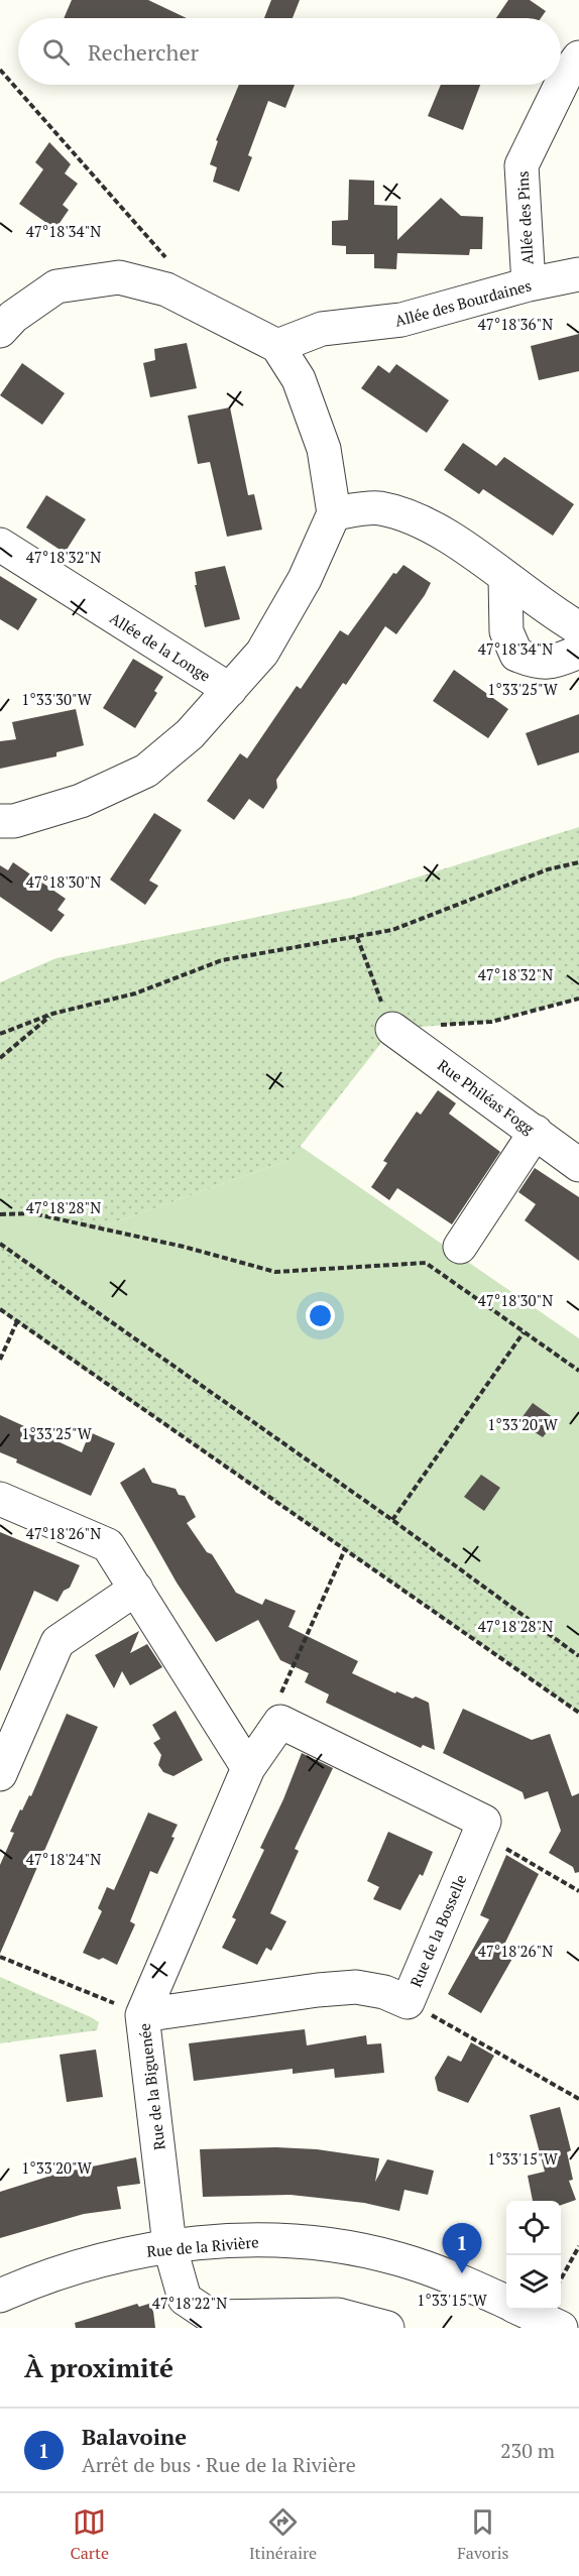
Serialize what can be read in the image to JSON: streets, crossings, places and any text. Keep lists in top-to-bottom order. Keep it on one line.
{"streets":{"street":["Allée des Pins","Allée des Bourdaines","Allée de la Longe","Rue Philéas Fogg","Rue de la Bosselle","Rue de la Biguenée","Rue de la Rivière"]},"crossings":[["Allée des Pins","Allée des Bourdaines"],["Rue de la Bosselle","Rue de la Biguenée"],["Rue de la Biguenée","Rue de la Rivière"]],"page":{"search":"Rechercher","pins":"1","heading":"À proximité","list":[{"mark":"1","name":"Balavoine","note":"Arrêt de bus · Rue de la Rivière","value":"230 m"}],"nav":["Carte","Itinéraire","Favoris"]},"coordinates":["47°18'34\"N","47°18'36\"N","47°18'32\"N","1°33'25\"W","1°33'30\"W","47°18'30\"N","47°18'28\"N","1°33'20\"W","47°18'26\"N","47°18'24\"N","1°33'15\"W","47°18'22\"N"]}
